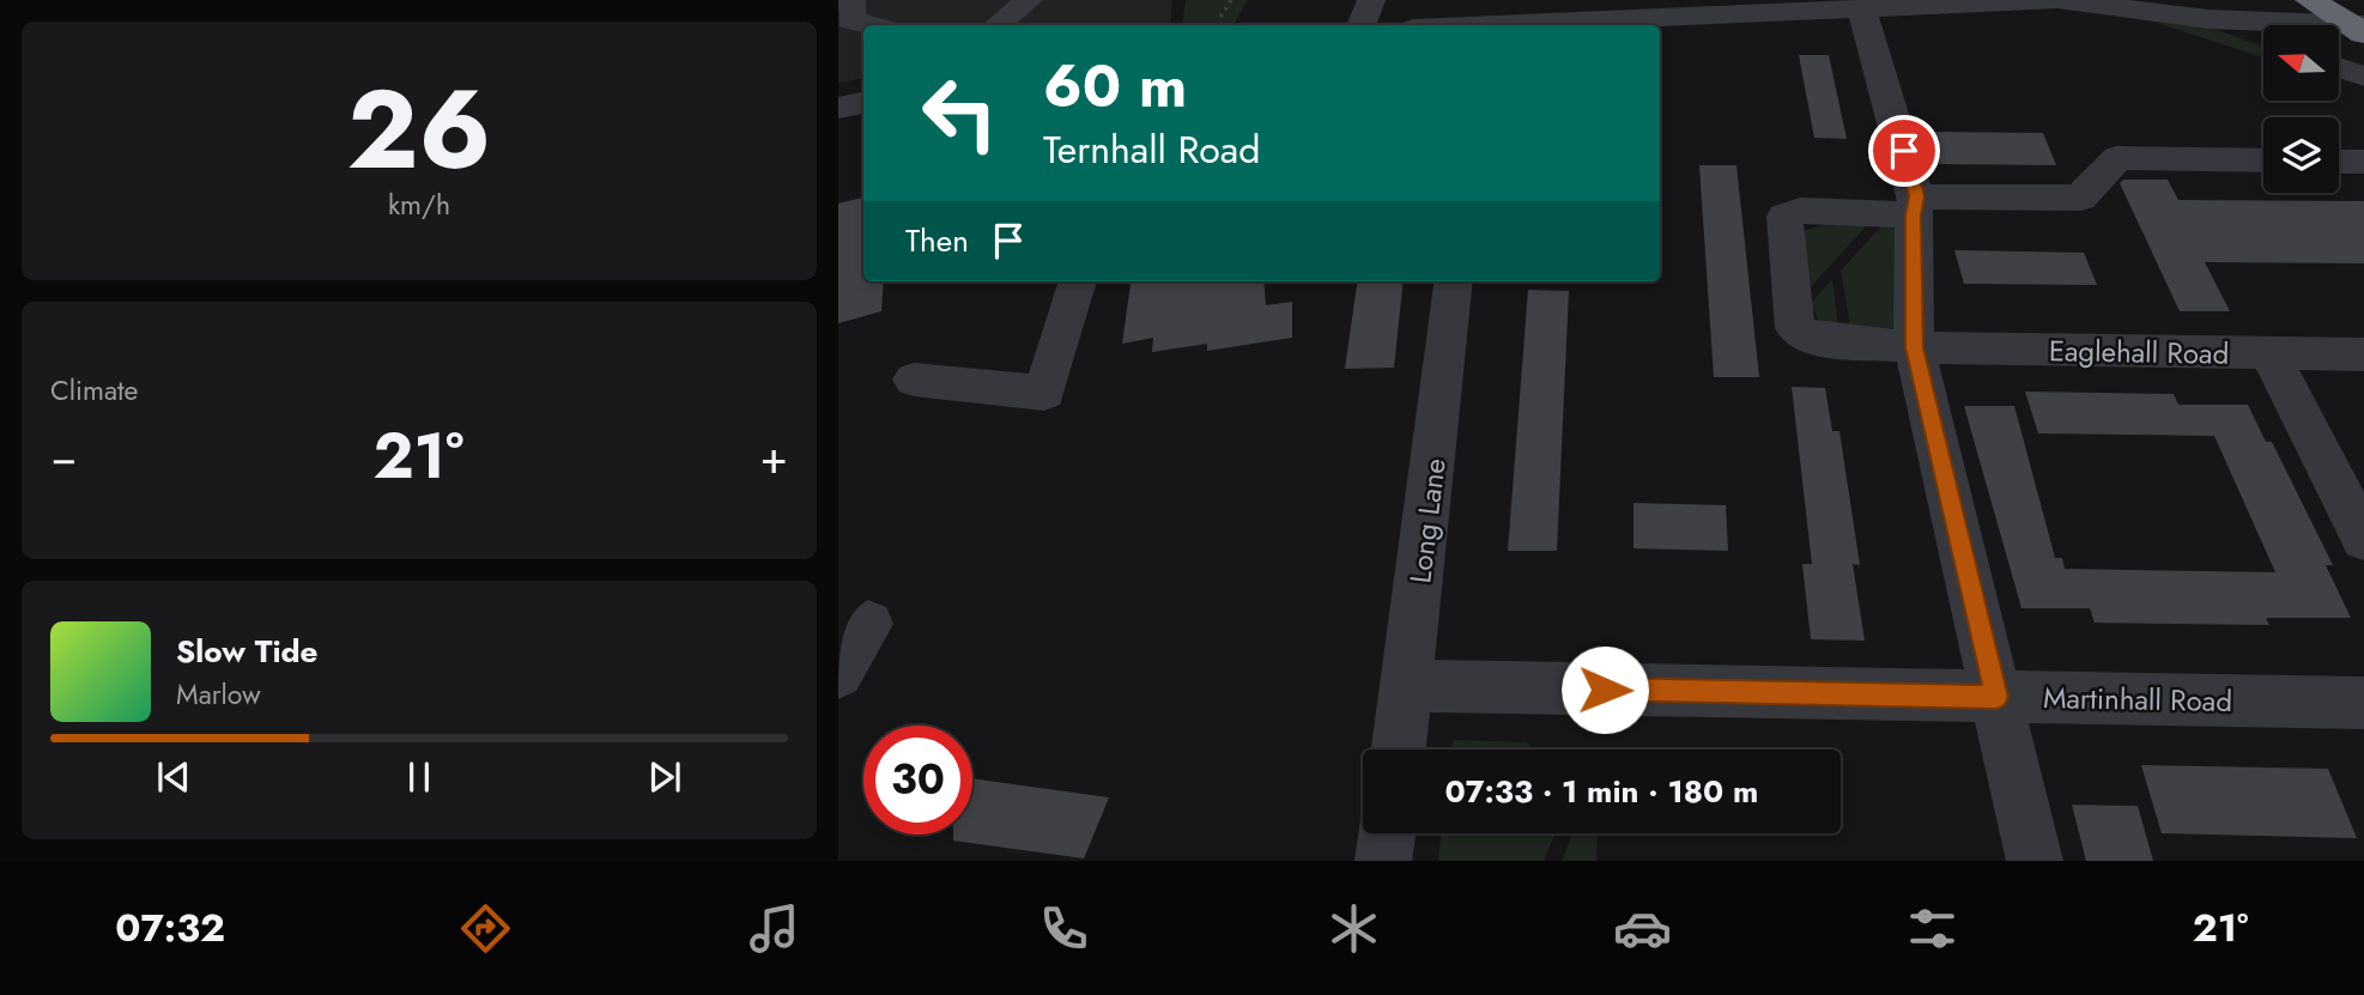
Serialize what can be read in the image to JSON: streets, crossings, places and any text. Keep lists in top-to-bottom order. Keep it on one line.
{"streets":{"street":["Eaglehall Road","Long Lane","Martinhall Road"]},"crossings":[["Long Lane","Martinhall Road"]],"north":"left","page":{"tile":[["26","km/h"],"Climate"],"turn":["60 m","Ternhall Road"],"then":"Then","heat":["−","21°","+"],"song":["Slow Tide","Marlow"],"limit":"30","trip":"07:33 · 1 min · 180 m","tabs":["07:32","21°"]}}
